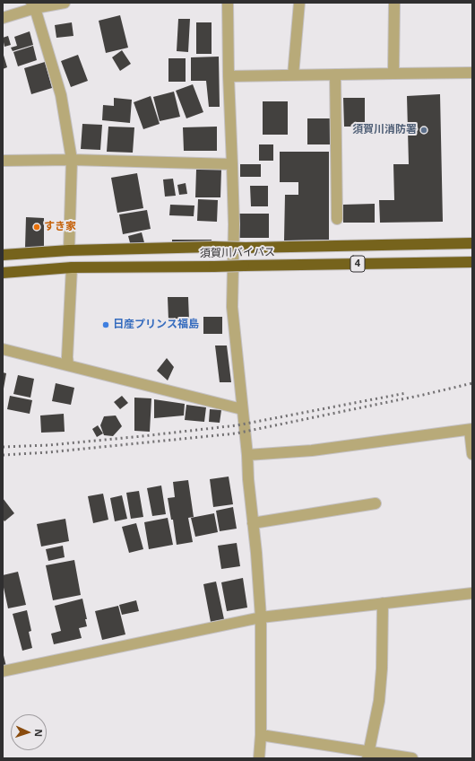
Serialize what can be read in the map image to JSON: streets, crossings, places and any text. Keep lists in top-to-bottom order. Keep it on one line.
{"streets":{"highway":["須賀川バイパス","4"]},"places":["須賀川消防署","すき家","日産プリンス福島"],"north":"right"}
